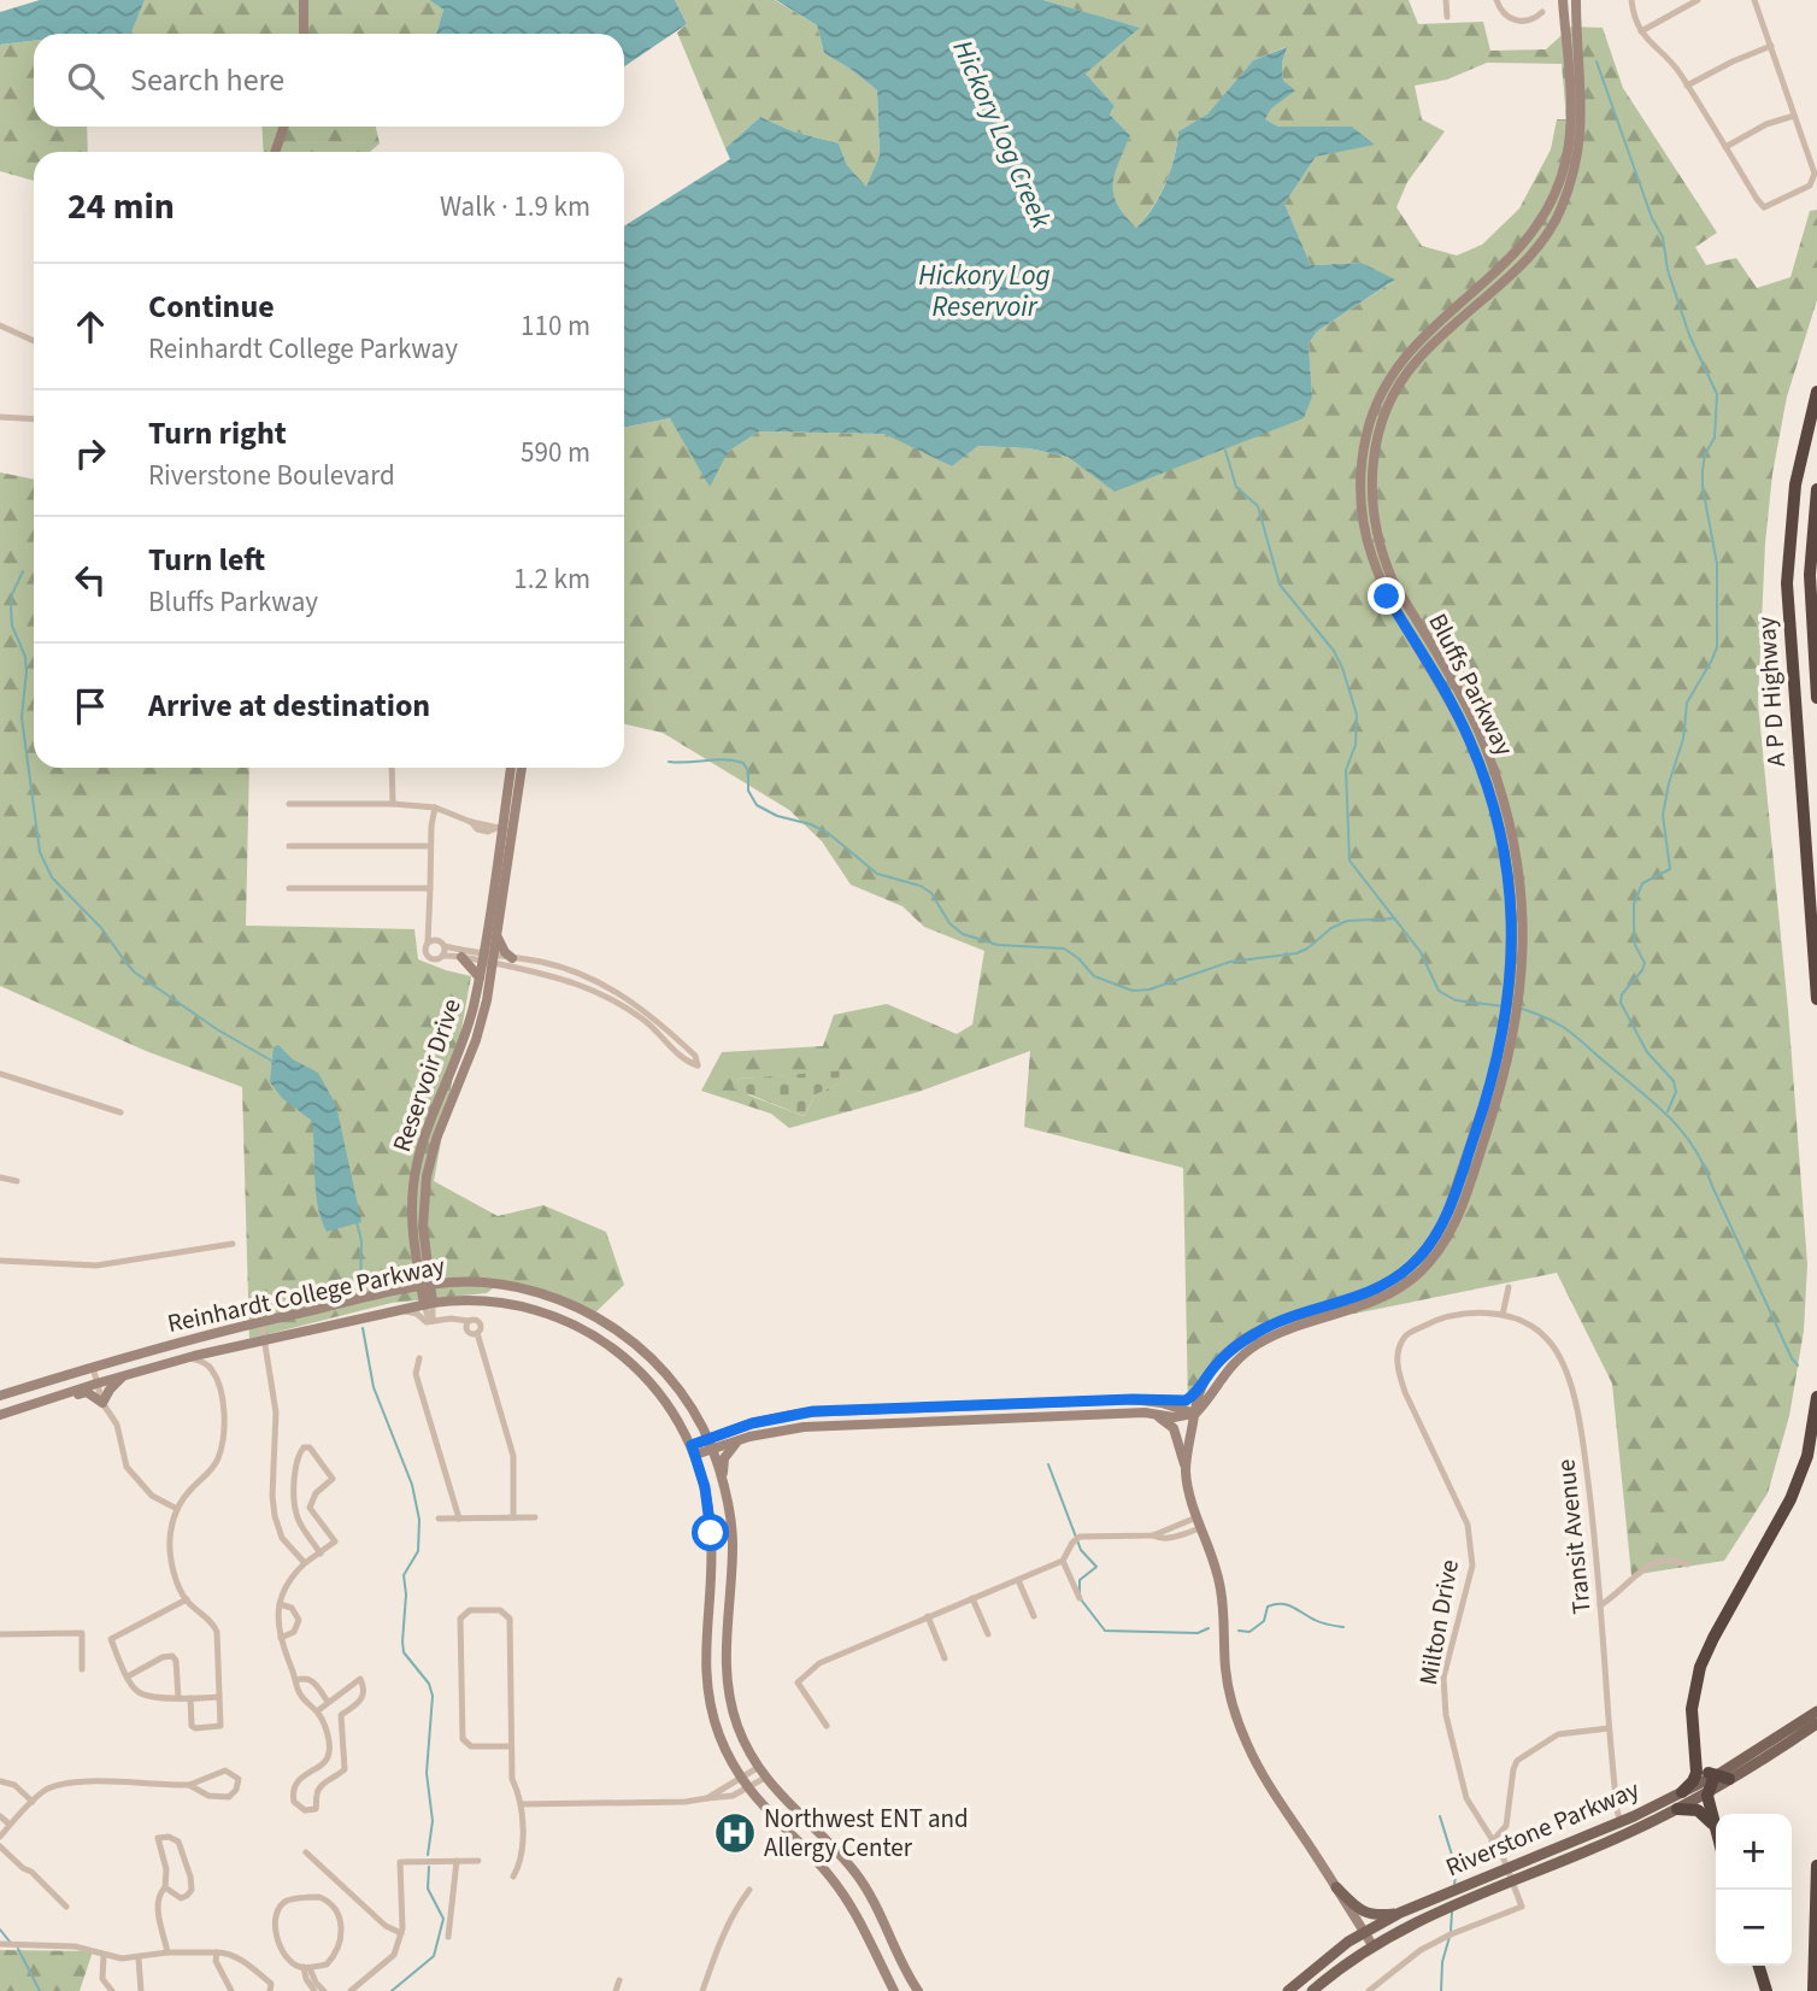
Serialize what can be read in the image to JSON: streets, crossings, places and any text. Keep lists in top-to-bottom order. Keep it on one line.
{"streets":{"highway":["A P D Highway"],"main road":["Riverstone Parkway"],"street":["Bluffs Parkway","Reservoir Drive","Reinhardt College Parkway","Transit Avenue","Milton Drive"]},"crossings":[["Reservoir Drive","Reinhardt College Parkway"],["Transit Avenue","Milton Drive"],["Transit Avenue","Riverstone Parkway"],["Milton Drive","Riverstone Parkway"]],"water":["Hickory Log Creek","Hickory Log Reservoir"],"places":{"hospital":["Northwest ENT and Allergy Center"]},"page":{"search":"Search here","heading":["24 min","Walk · 1.9 km"],"list":[["Continue","Reinhardt College Parkway","110 m"],["Turn right","Riverstone Boulevard","590 m"],["Turn left","Bluffs Parkway","1.2 km"],"Arrive at destination"],"map_buttons":["+","−"]}}
